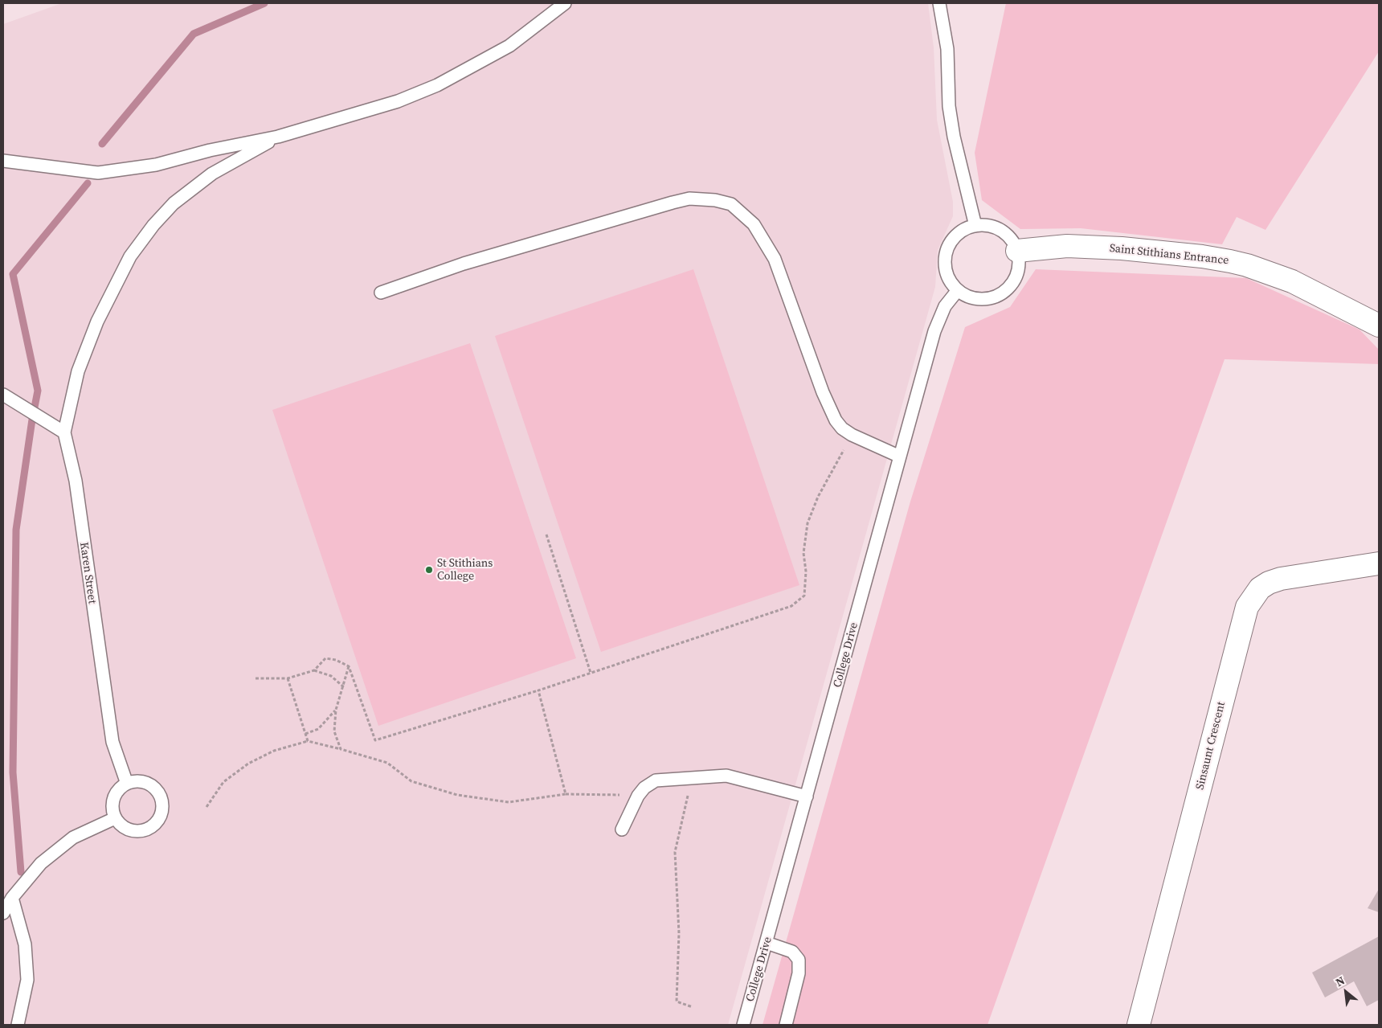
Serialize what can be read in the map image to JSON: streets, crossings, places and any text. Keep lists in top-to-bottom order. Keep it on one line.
{"streets":{"street":["Saint Stithians Entrance","Sinsaunt Crescent"],"lane":["Karen Street","College Drive"]},"crossings":[["Saint Stithians Entrance","College Drive"]],"places":["St Stithians College"],"north":"top left"}
